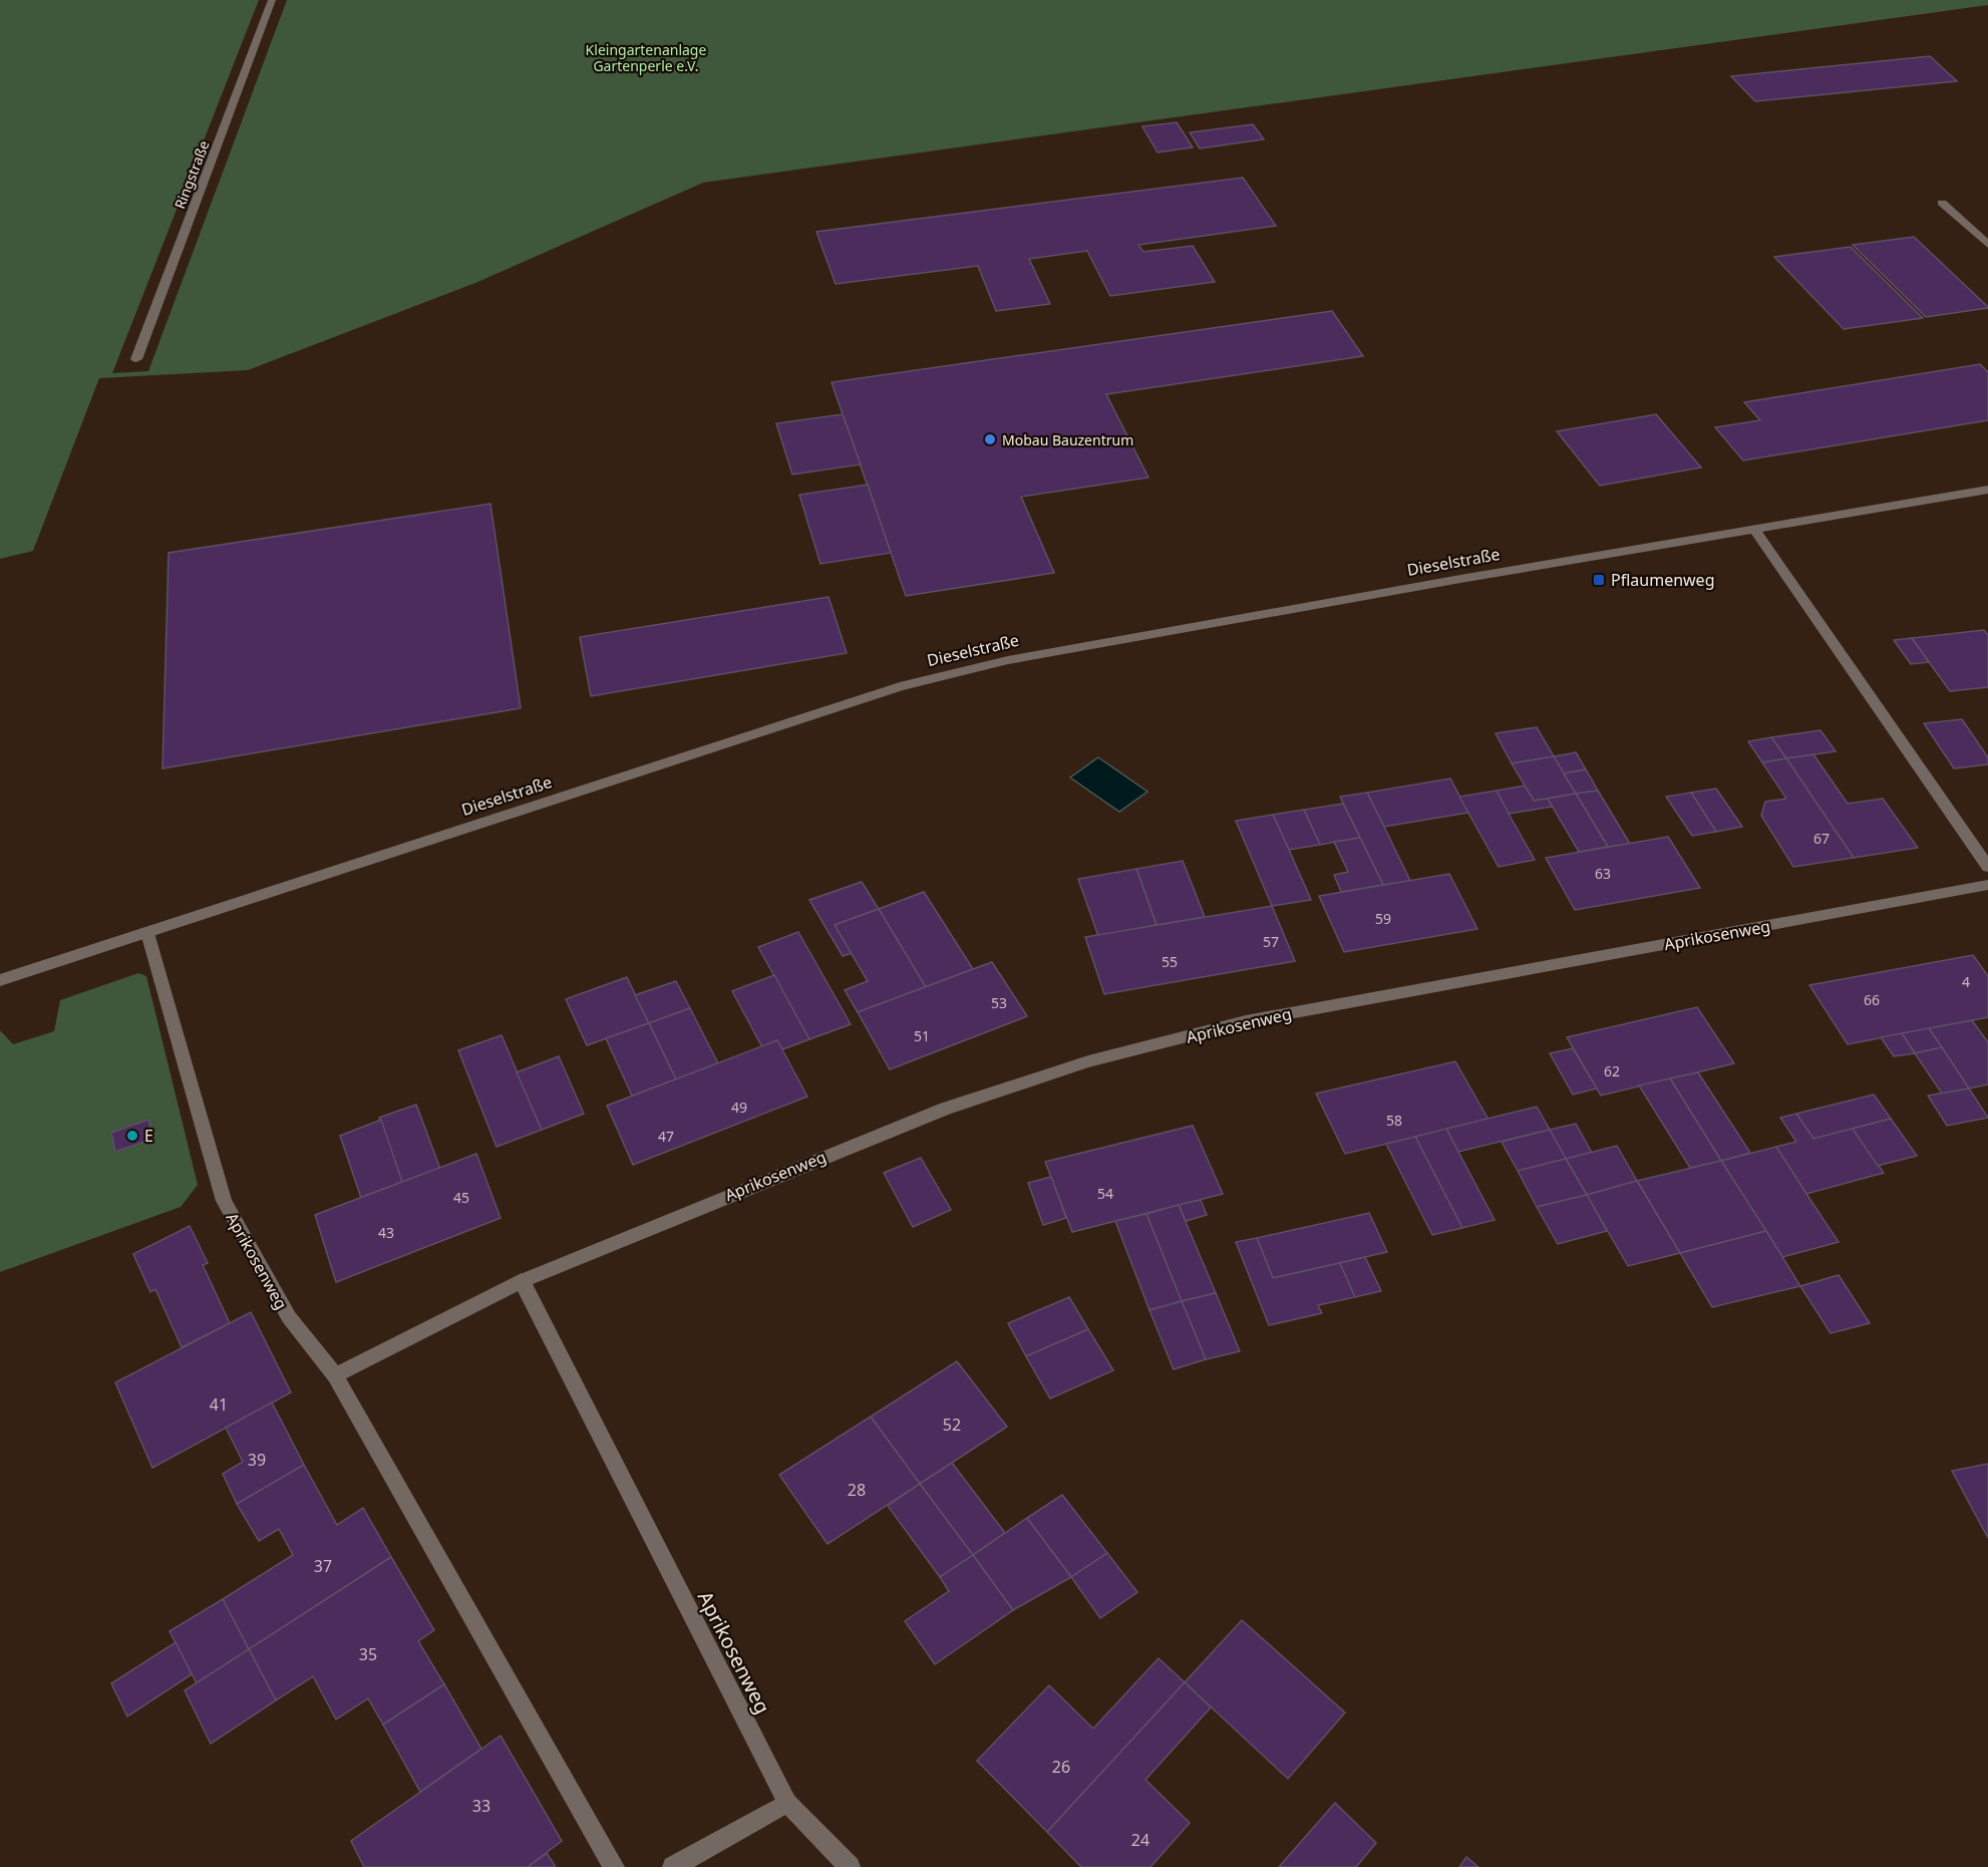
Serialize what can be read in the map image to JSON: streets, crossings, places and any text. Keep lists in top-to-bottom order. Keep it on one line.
{"streets":{"street":["Ringstraße","Dieselstraße","Aprikosenweg"]},"crossings":[["Dieselstraße","Aprikosenweg"]],"parks":["Kleingartenanlage Gartenperle e.V."],"places":{"other":["Mobau Bauzentrum","E"],"transit":["Pflaumenweg"]},"house_numbers":["67","63","59","57","55","4","66","53","51","62","49","58","47","54","45","43","41","52","39","28","37","35","26","33","24"]}
